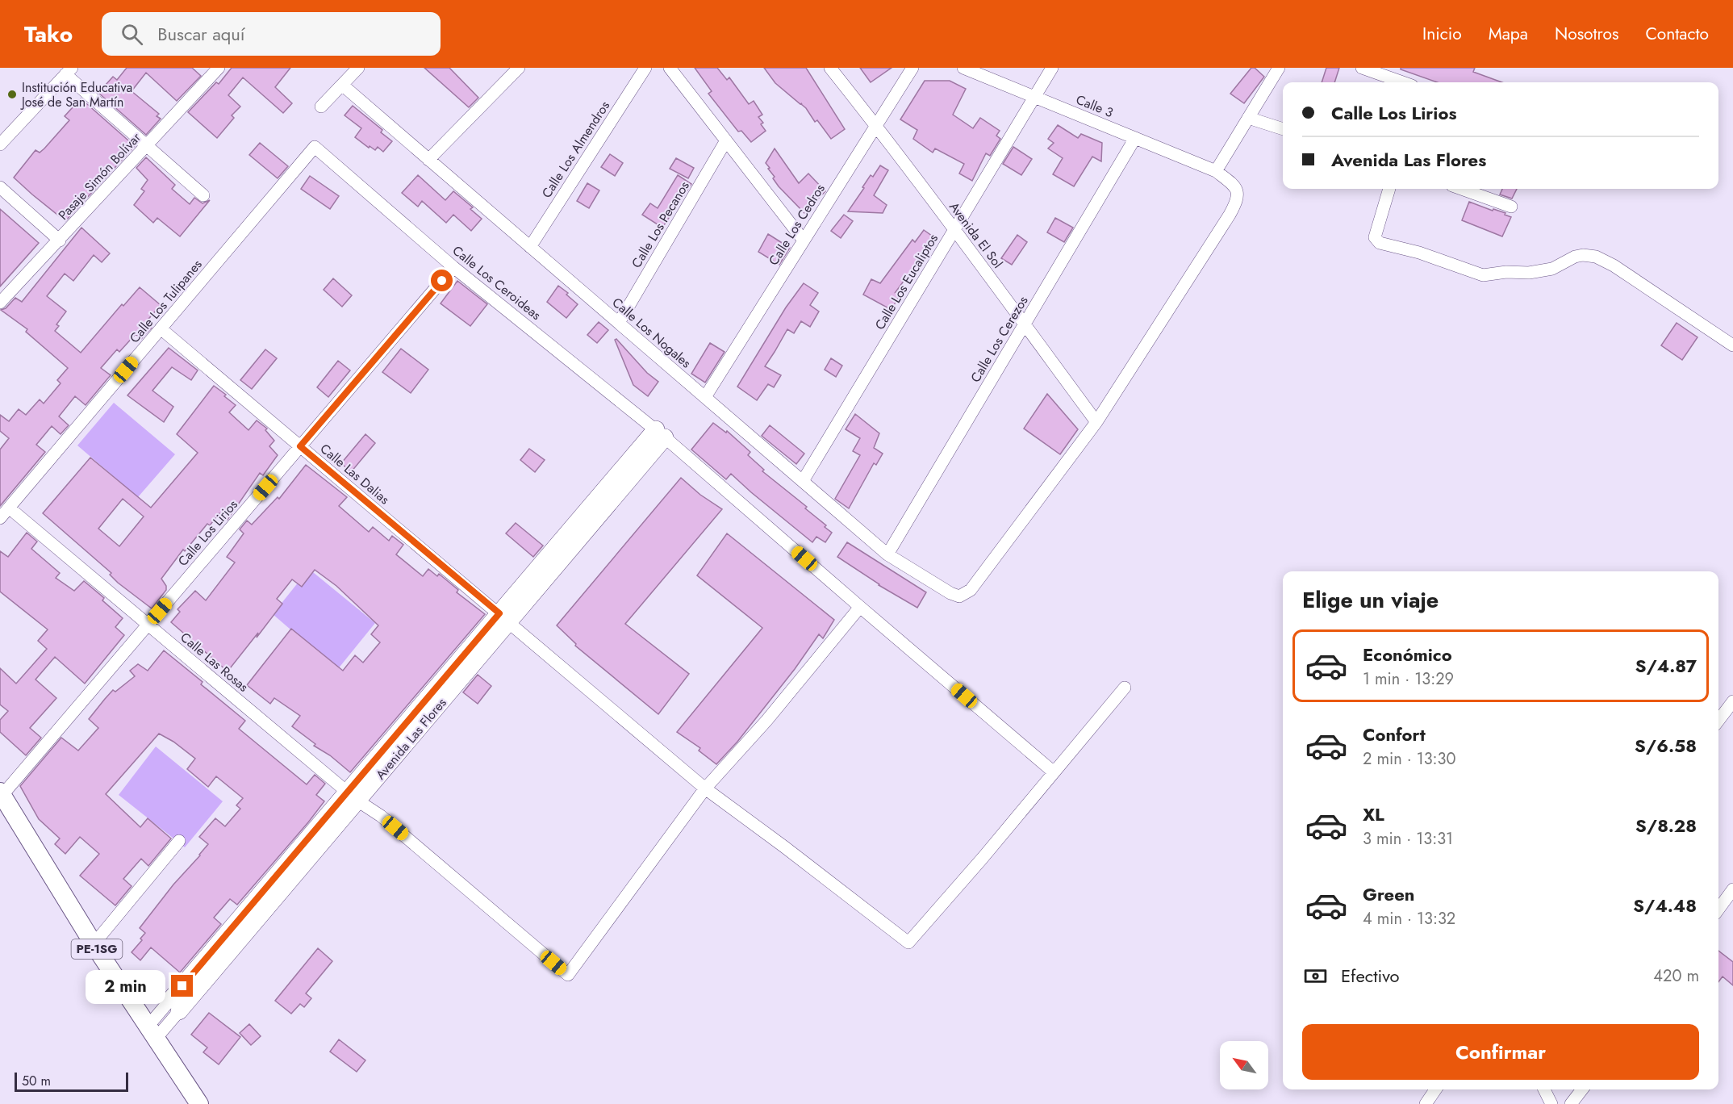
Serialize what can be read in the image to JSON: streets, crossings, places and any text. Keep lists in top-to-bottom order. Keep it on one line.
{"streets":{"main road":["PE-1SG"],"street":["Calle 3","Calle Los Almendros","Pasaje Simón Bolívar","Calle Los Pecanos","Calle Los Cedros","Avenida El Sol","Calle Los Eucaliptos","Calle Los Ceroideas","Calle Los Tulipanes","Calle Los Nogales","Calle Los Cerezos","Calle Las Dalias","Calle Los Lirios","Calle Las Rosas","Avenida Las Flores"]},"crossings":[["Calle 3","Avenida El Sol"],["Calle 3","Calle Los Eucaliptos"],["Calle 3","Calle Los Nogales"],["Calle 3","Calle Los Cerezos"],["Calle Los Almendros","Calle Los Nogales"],["Calle Los Pecanos","Calle Los Nogales"],["Calle Los Cedros","Avenida El Sol"],["Calle Los Cedros","Calle Los Nogales"],["Avenida El Sol","Calle Los Eucaliptos"],["Avenida El Sol","Calle Los Cerezos"],["Calle Los Eucaliptos","Calle Los Nogales"],["Calle Los Ceroideas","Calle Los Tulipanes"],["Calle Los Ceroideas","Calle Las Dalias"],["Calle Los Ceroideas","Calle Los Lirios"],["Calle Los Ceroideas","Avenida Las Flores"],["Calle Los Tulipanes","Calle Las Dalias"],["Calle Los Tulipanes","Calle Las Rosas"],["Calle Los Nogales","Calle Los Cerezos"],["Calle Las Dalias","Calle Los Lirios"],["Calle Las Dalias","Calle Las Rosas"],["Calle Las Dalias","Avenida Las Flores"],["Calle Los Lirios","Calle Las Rosas"],["Calle Los Lirios","PE-1SG"],["Calle Las Rosas","Avenida Las Flores"],["Avenida Las Flores","PE-1SG"]],"places":["Institución Educativa José de San Martín"],"scale_bar":"50 m","north":"top left","page":{"header":"Tako","search":"Buscar aquí","nav":["Inicio","Mapa","Nosotros","Contacto"],"banner":["Calle Los Lirios","Avenida Las Flores"],"heading":"Elige un viaje","list":[{"name":"Económico","note":"1 min · 13:29","value":"S/4.87"},{"name":"Confort","note":"2 min · 13:30","value":"S/6.58"},{"name":"XL","note":"3 min · 13:31","value":"S/8.28"},{"name":"Green","note":"4 min · 13:32","value":"S/4.48"}],"pay":["Efectivo","420 m"],"bubble":"2 min","buttons":"Confirmar","scale":"50 m"}}
